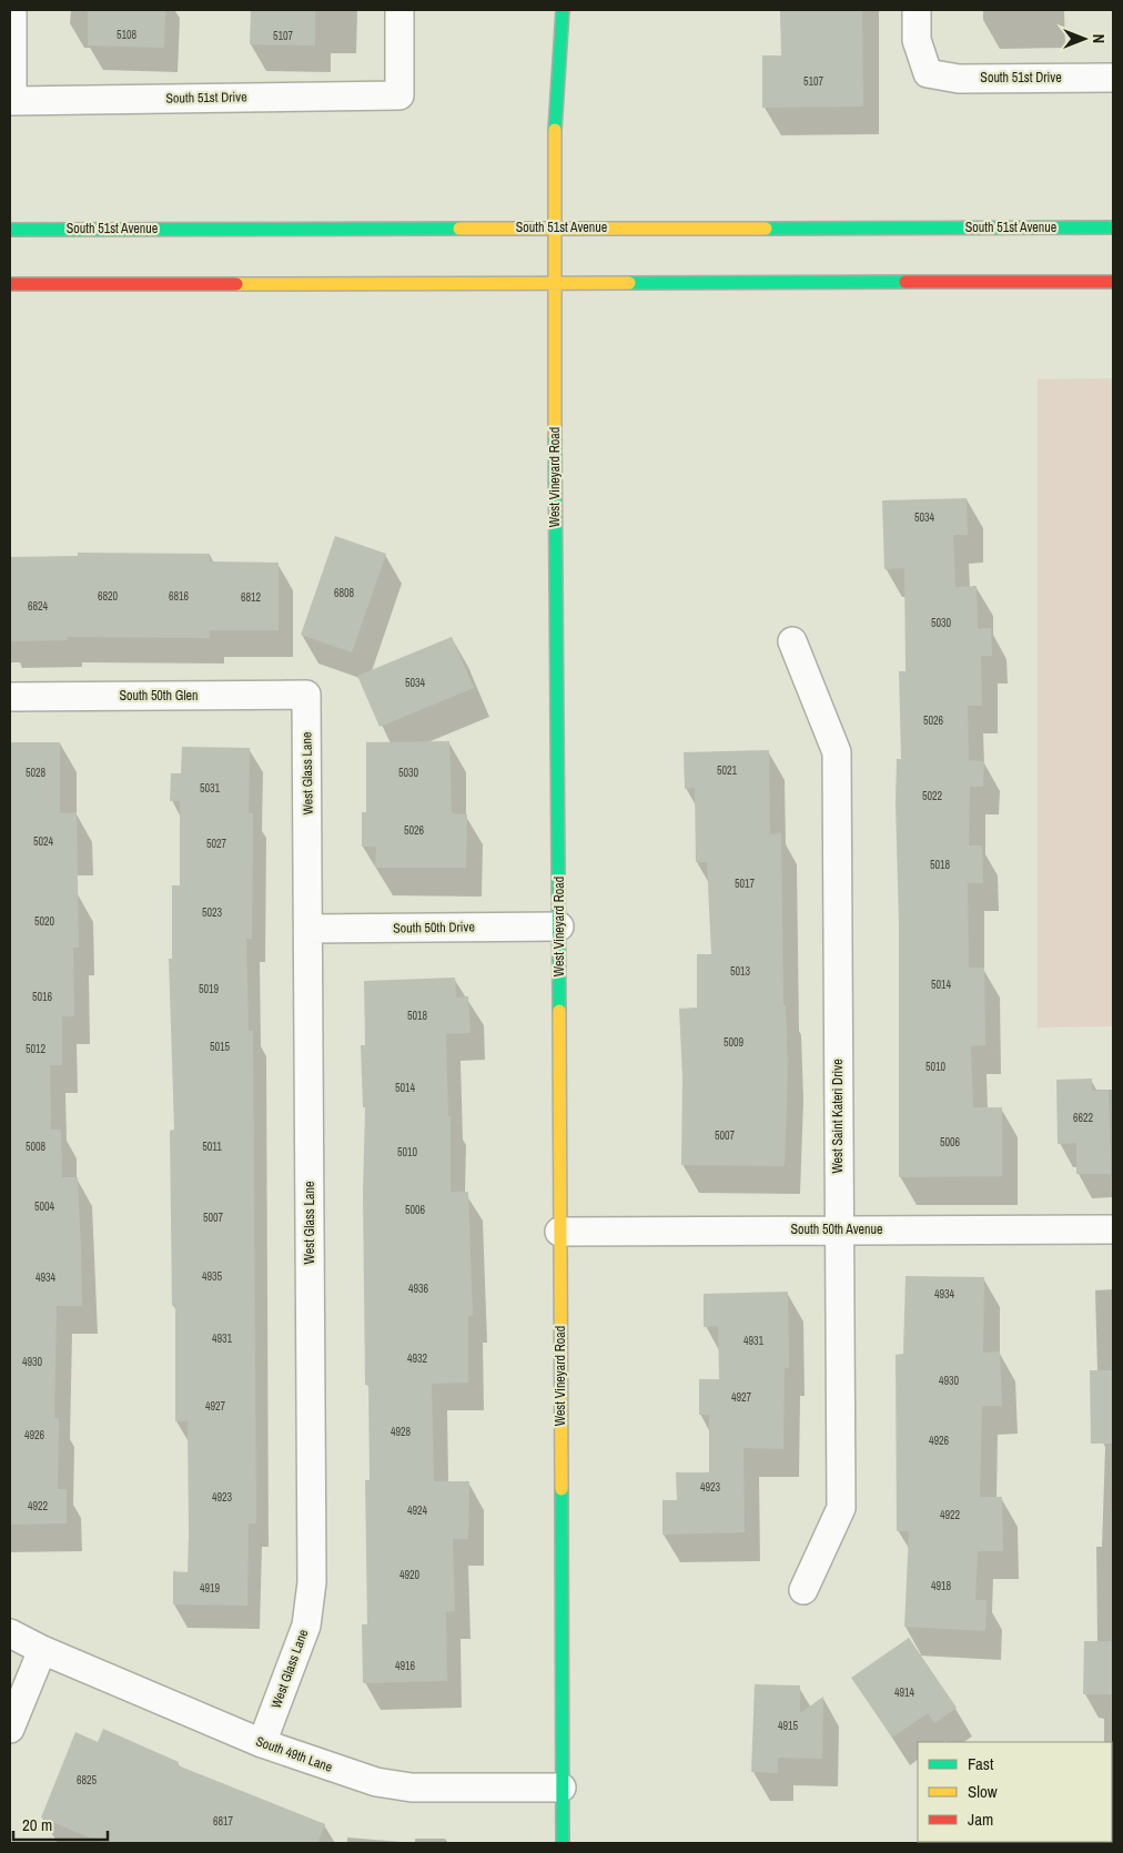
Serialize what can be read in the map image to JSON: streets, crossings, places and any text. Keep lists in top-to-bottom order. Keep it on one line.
{"streets":{"main road":["South 51st Avenue","West Vineyard Road"],"street":["South 51st Drive","South 50th Glen","West Glass Lane","South 50th Drive","West Saint Kateri Drive","South 50th Avenue","South 49th Lane"]},"crossings":[["South 51st Avenue","West Vineyard Road"],["West Vineyard Road","South 50th Drive"],["West Vineyard Road","South 50th Avenue"],["West Vineyard Road","South 49th Lane"],["South 50th Glen","West Glass Lane"],["West Glass Lane","South 50th Drive"],["West Glass Lane","South 49th Lane"],["West Saint Kateri Drive","South 50th Avenue"]],"house_numbers":["5108","5107","5107","5034","6808","6820","6816","6812","6824","5030","5034","5026","5021","5028","5030","5031","5022","5026","5024","5027","5018","5017","5023","5020","5013","5014","5019","5016","5018","5009","5015","5012","5010","5014","6622","5007","5006","5008","5011","5010","5004","5006","5007","4935","4934","4936","4934","4931","4931","4932","4930","4930","4927","4927","4928","4926","4926","4923","4923","4922","4924","4922","4920","4918","4919","4916","4914","4915","6825","6817"],"legend":["Fast","Slow","Jam"],"scale_bar":"20 m","north":"right"}
